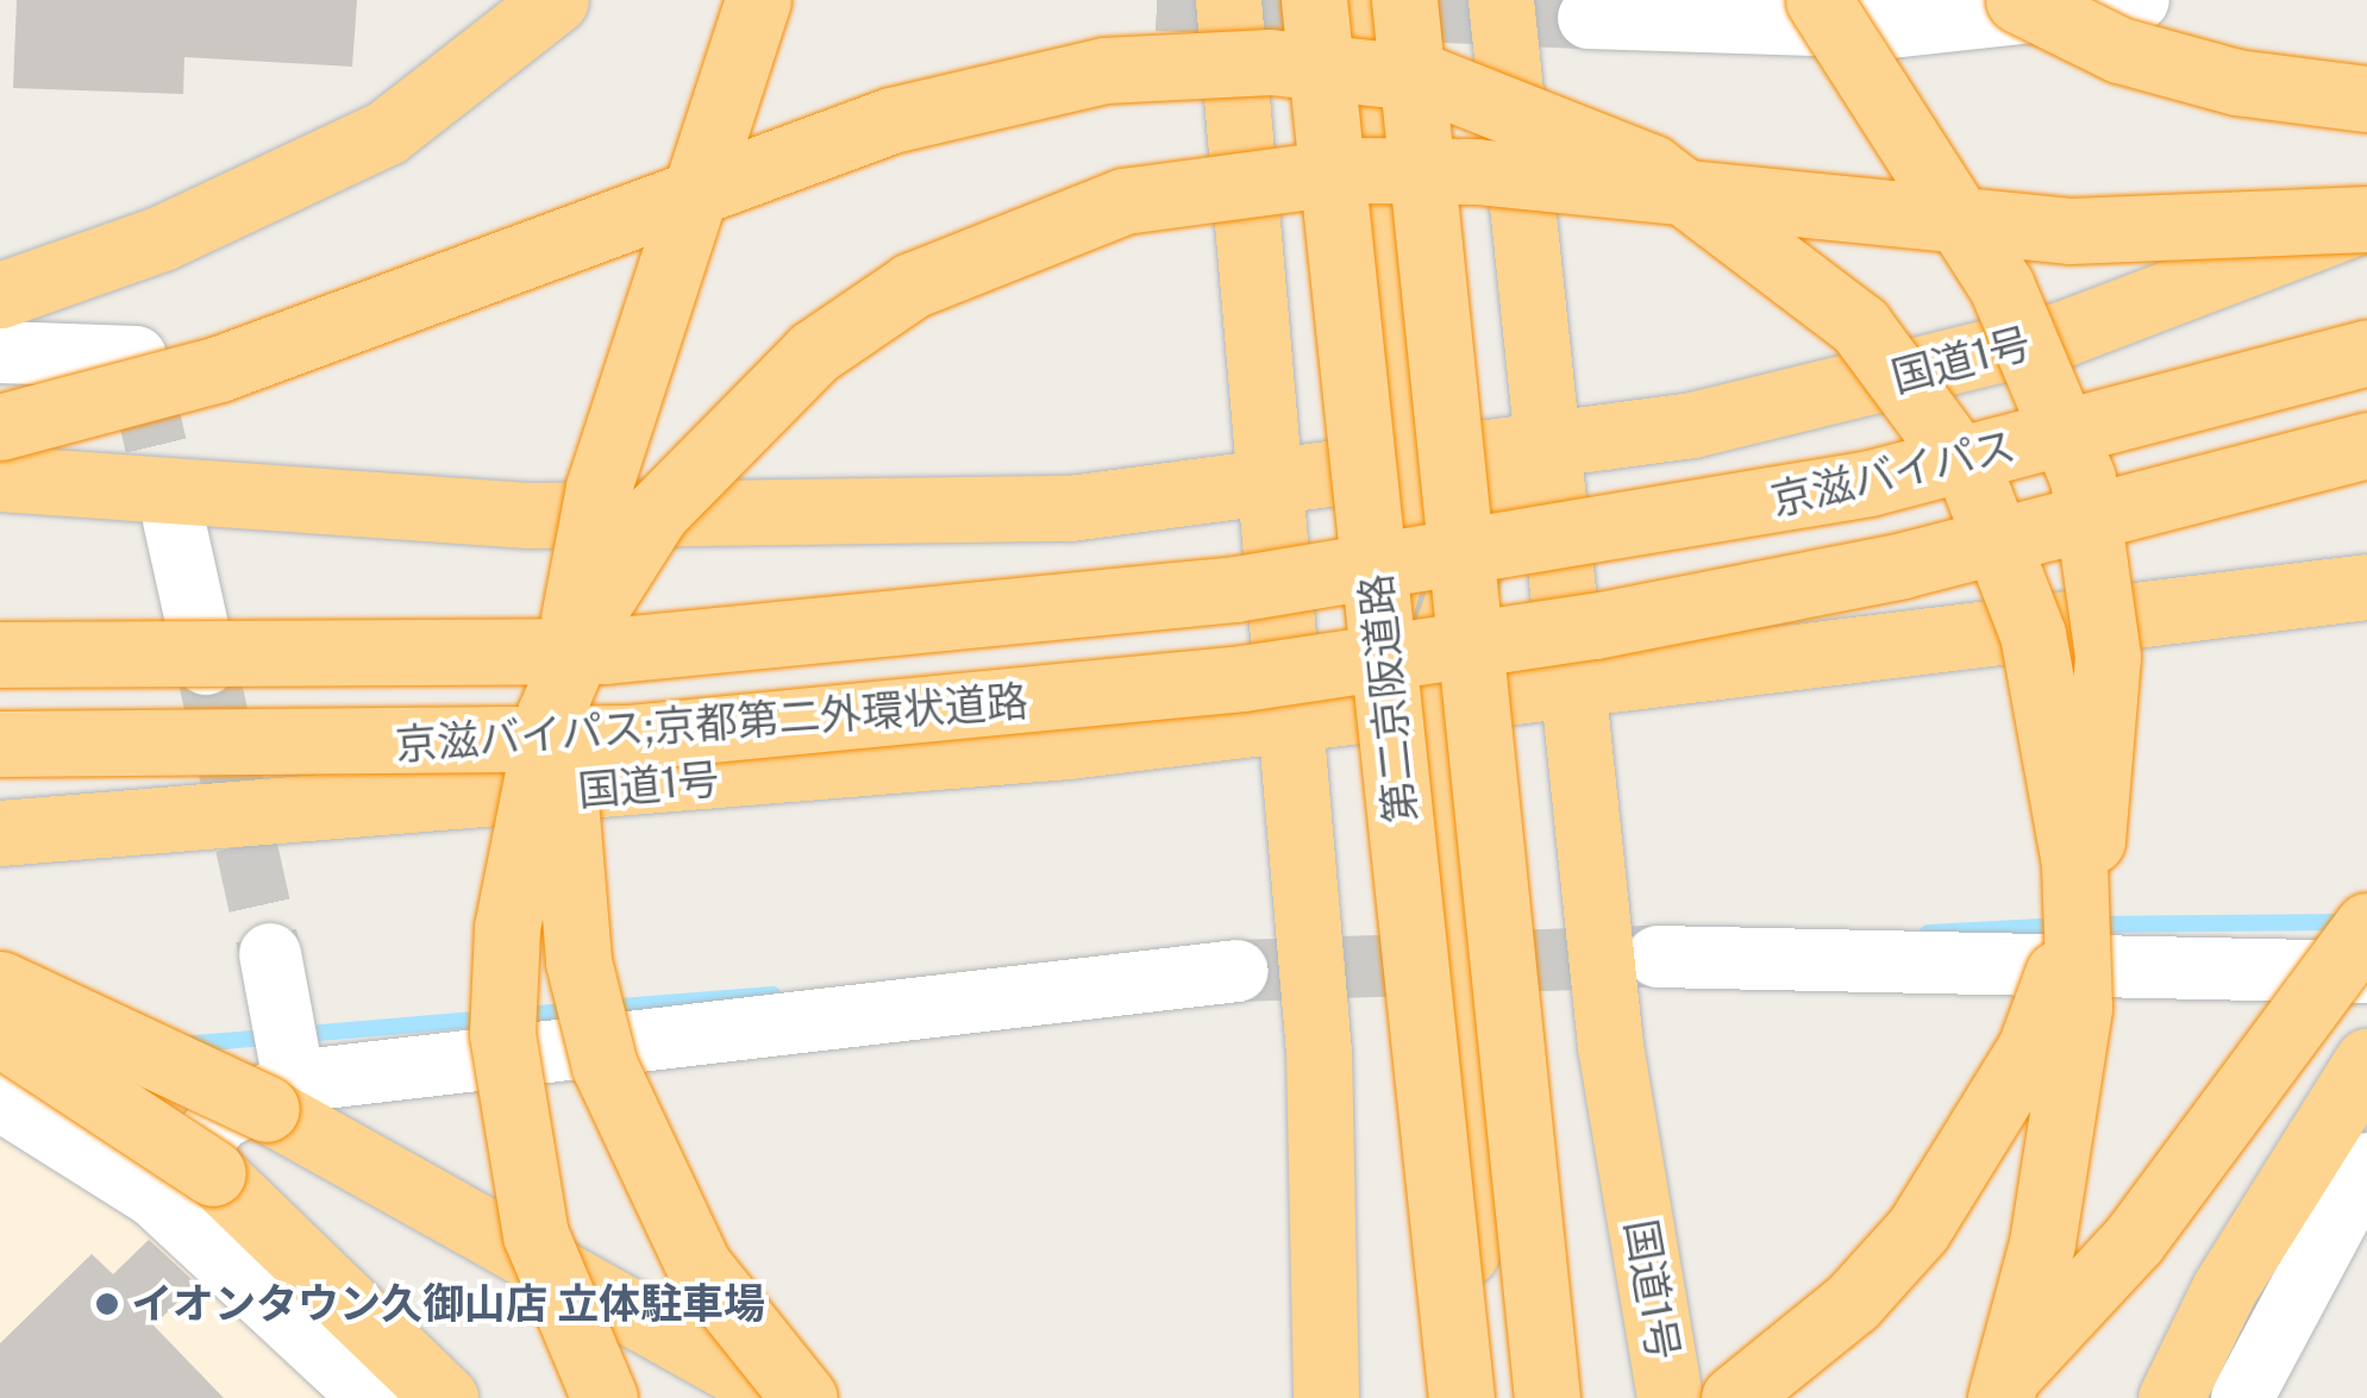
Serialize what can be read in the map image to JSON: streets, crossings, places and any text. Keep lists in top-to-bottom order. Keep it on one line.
{"streets":{"highway":["国道1号","京滋バイパス","第二京阪道路","京滋バイパス;京都第二外環状道路"]},"crossings":[["国道1号","京滋バイパス;京都第二外環状道路"],["京滋バイパス","京滋バイパス;京都第二外環状道路"]],"places":["イオンタウン久御山店 立体駐車場"]}
